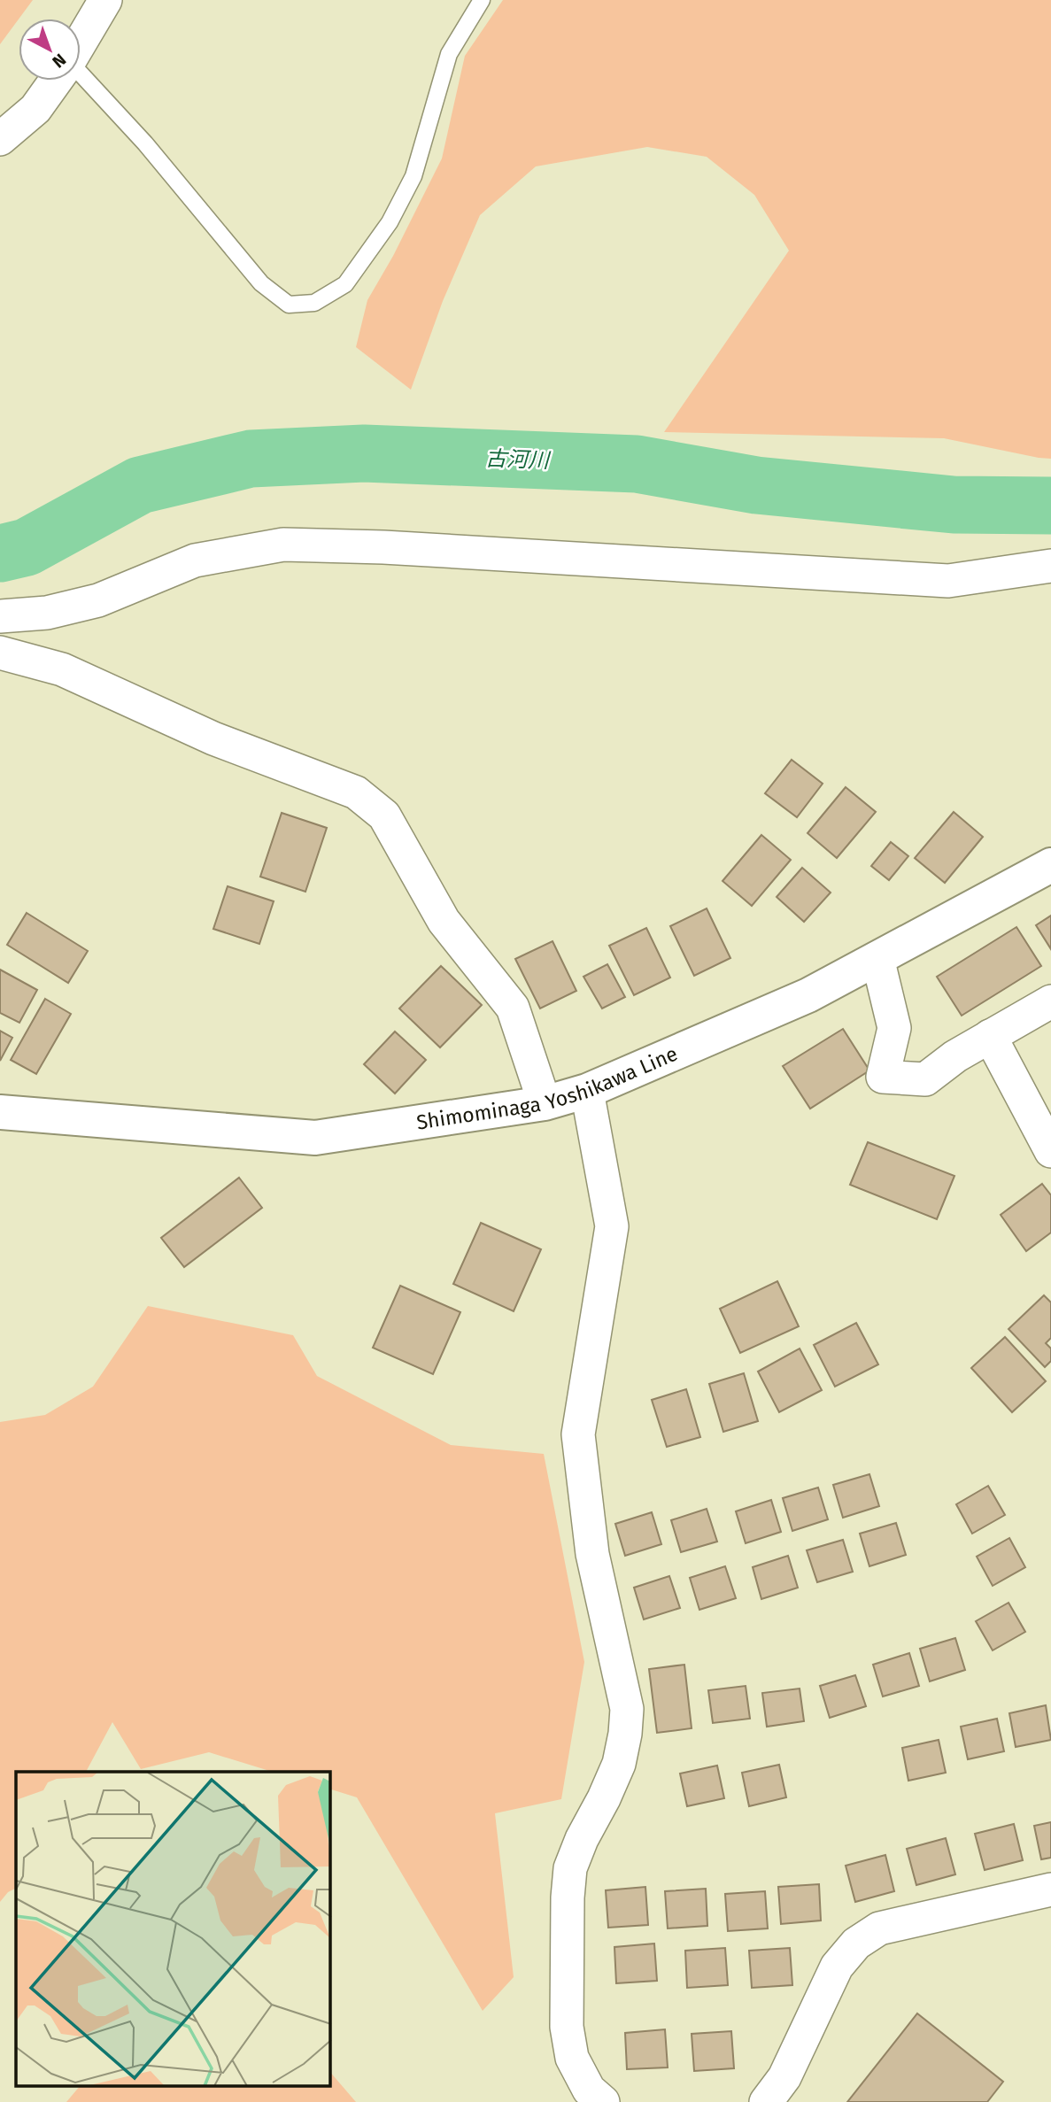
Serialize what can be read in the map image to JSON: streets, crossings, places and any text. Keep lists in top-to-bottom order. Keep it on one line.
{"streets":{"main road":["Shimominaga Yoshikawa Line"]},"water":["古河川"],"north":"bottom right"}
